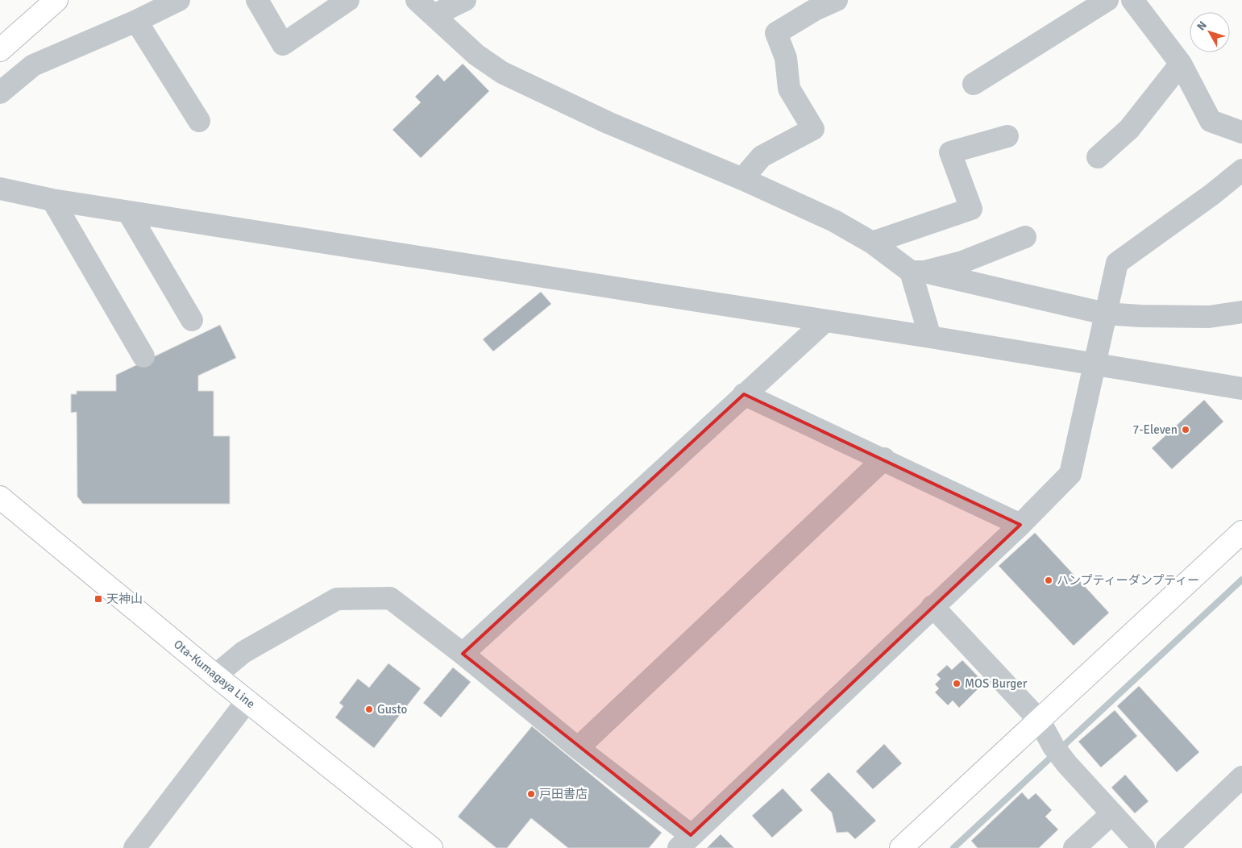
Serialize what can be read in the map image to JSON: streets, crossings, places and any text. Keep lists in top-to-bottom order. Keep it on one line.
{"streets":{"main road":["Ota-Kumagaya Line"]},"places":{"other":["7-Eleven","ハンプティーダンプティー","MOS Burger","Gusto","戸田書店"],"transit":["天神山"]},"north":"top left"}
